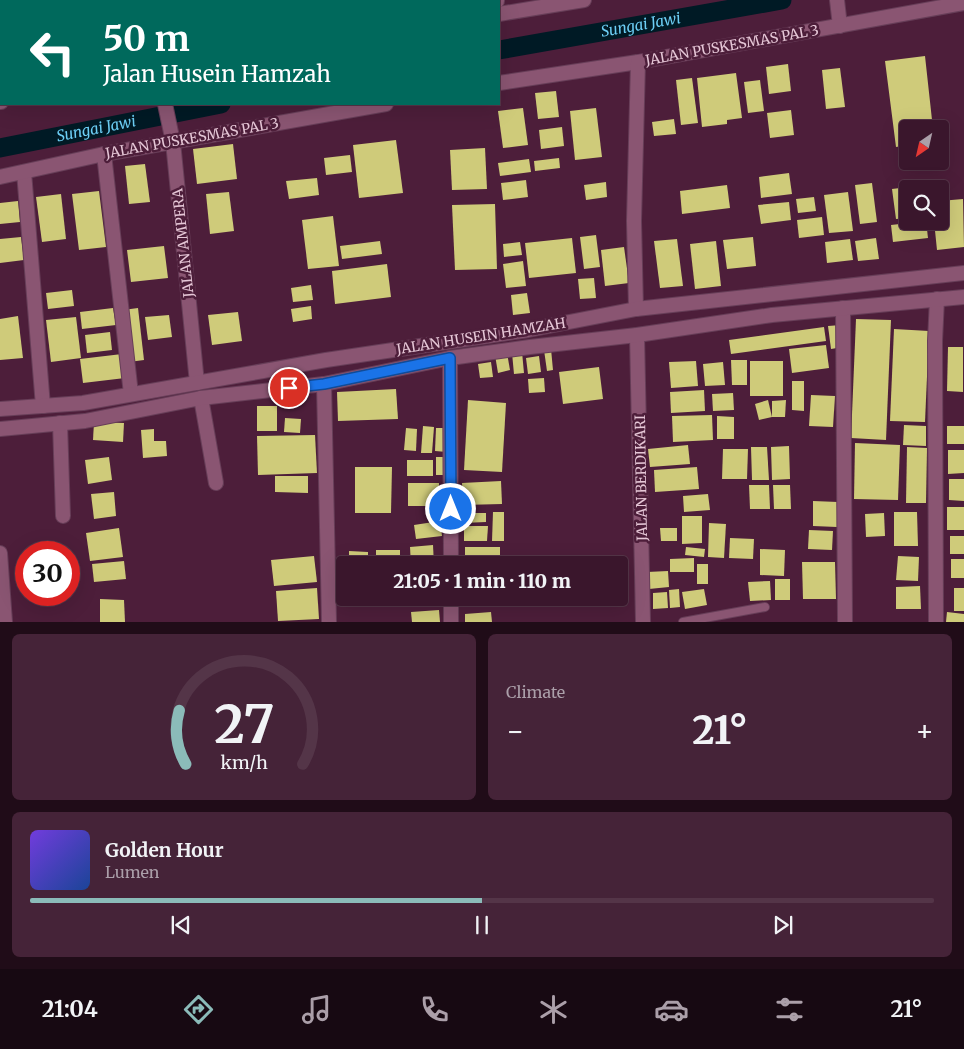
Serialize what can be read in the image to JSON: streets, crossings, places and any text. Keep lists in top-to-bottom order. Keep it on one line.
{"streets":{"street":["JALAN PUSKESMAS PAL 3","JALAN AMPERA","JALAN HUSEIN HAMZAH","JALAN BERDIKARI"]},"crossings":[["JALAN PUSKESMAS PAL 3","JALAN AMPERA"],["JALAN AMPERA","JALAN HUSEIN HAMZAH"],["JALAN HUSEIN HAMZAH","JALAN BERDIKARI"]],"water":["Sungai Jawi"],"north":"bottom left","page":{"turn":["50 m","Jalan Husein Hamzah"],"limit":"30","trip":"21:05 · 1 min · 110 m","tile":"Climate","heat":["−","21°","+"],"song":["Golden Hour","Lumen"],"tabs":["21:04","21°"],"gauge":["27","km/h"]}}
